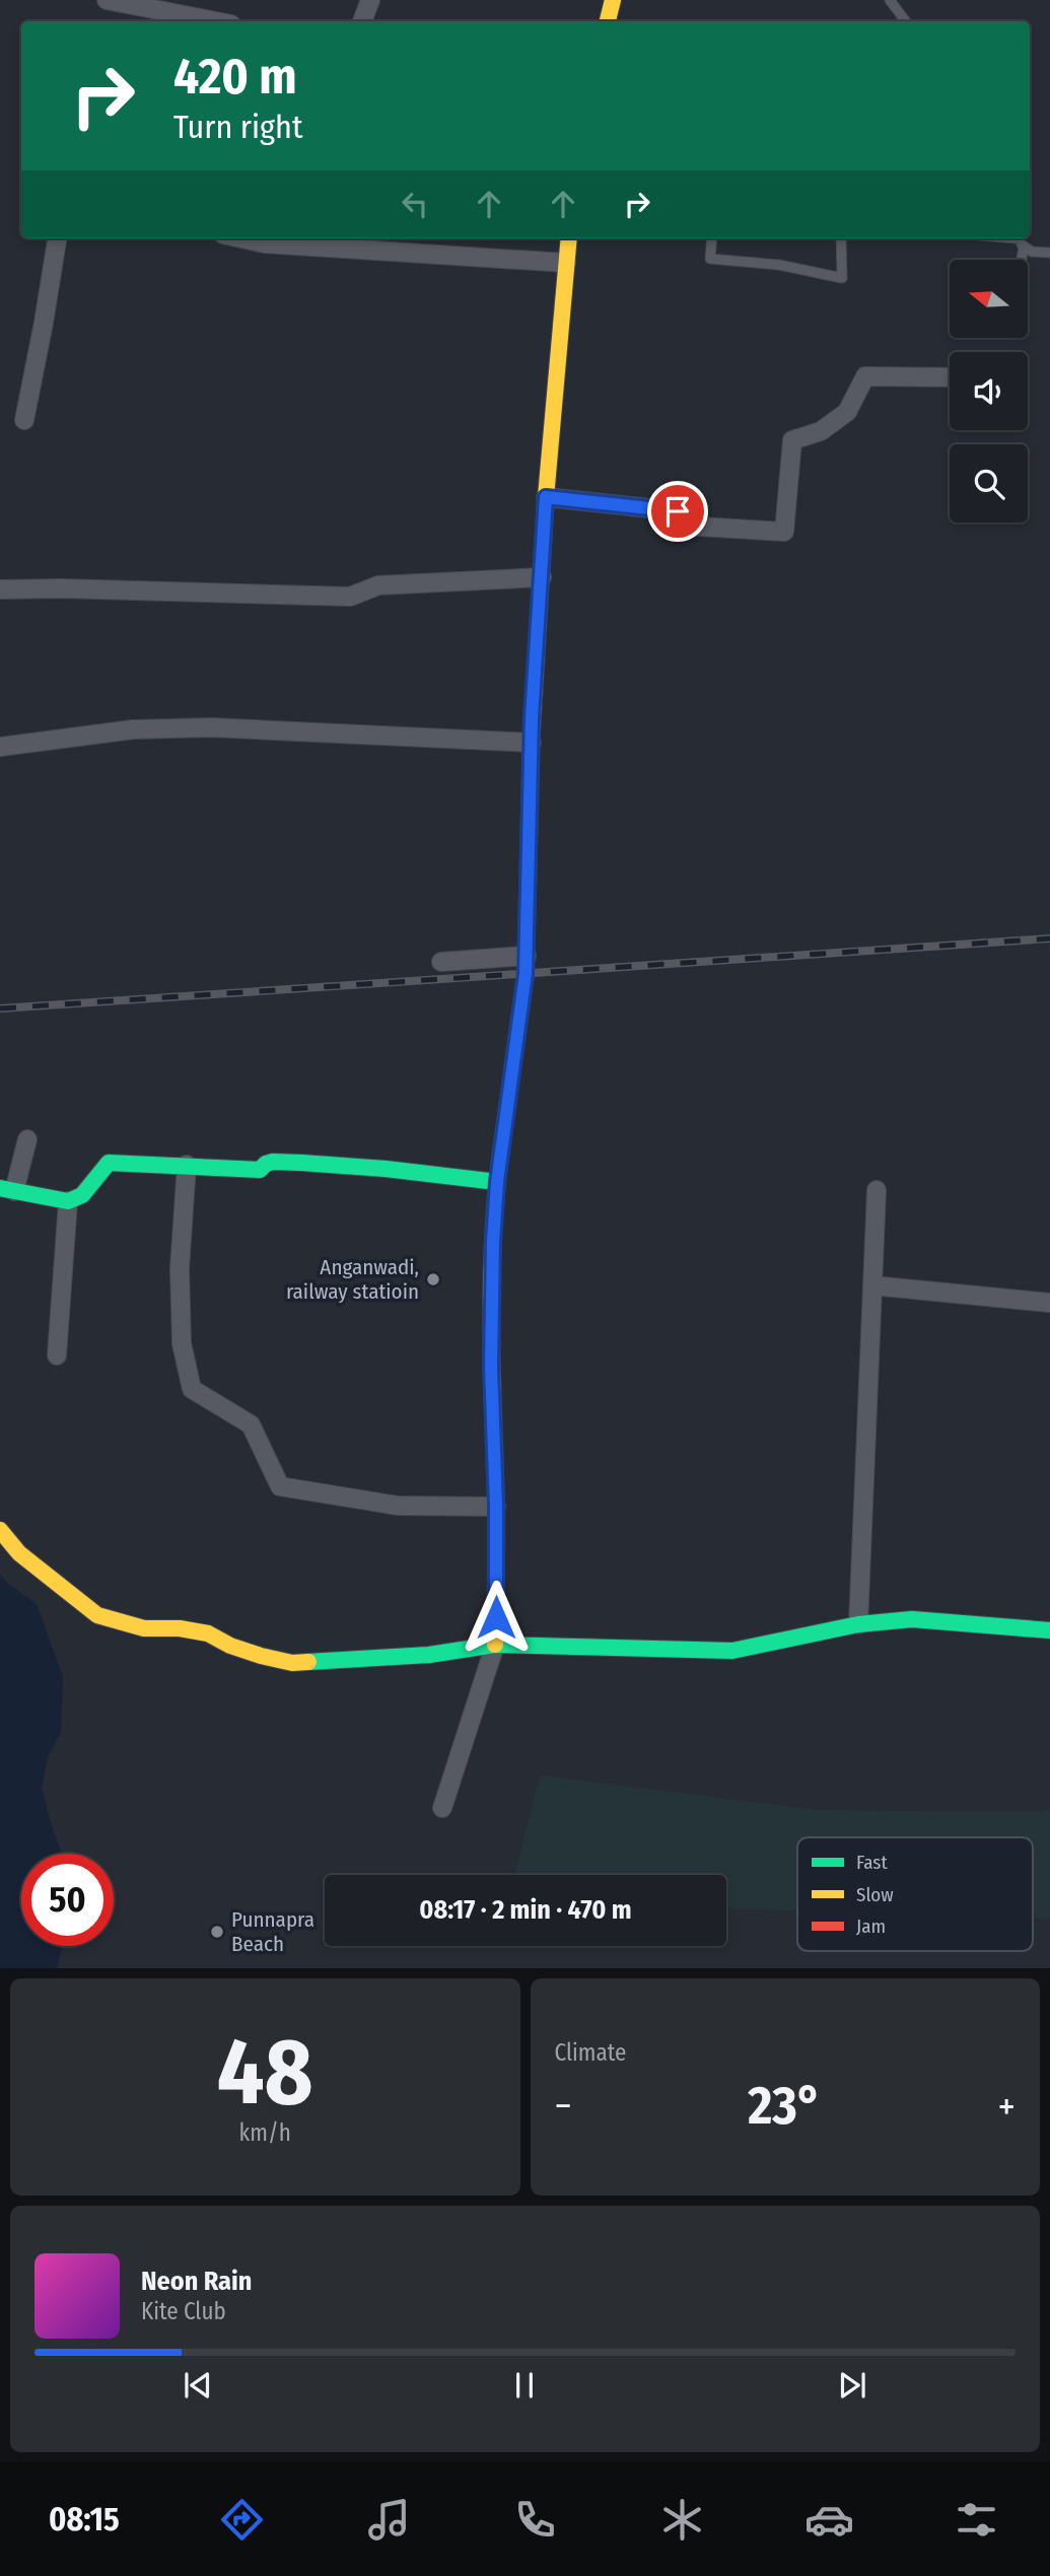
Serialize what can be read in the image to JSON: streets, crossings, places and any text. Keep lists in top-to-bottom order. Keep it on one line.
{"places":["Anganwadi, railway statioin","Punnapra Beach"],"legend":["Fast","Slow","Jam"],"north":"left","page":{"turn":["420 m","Turn right"],"limit":"50","trip":"08:17 · 2 min · 470 m","tile":[["48","km/h"],"Climate"],"heat":["−","23°","+"],"song":["Neon Rain","Kite Club"],"tabs":"08:15"}}
